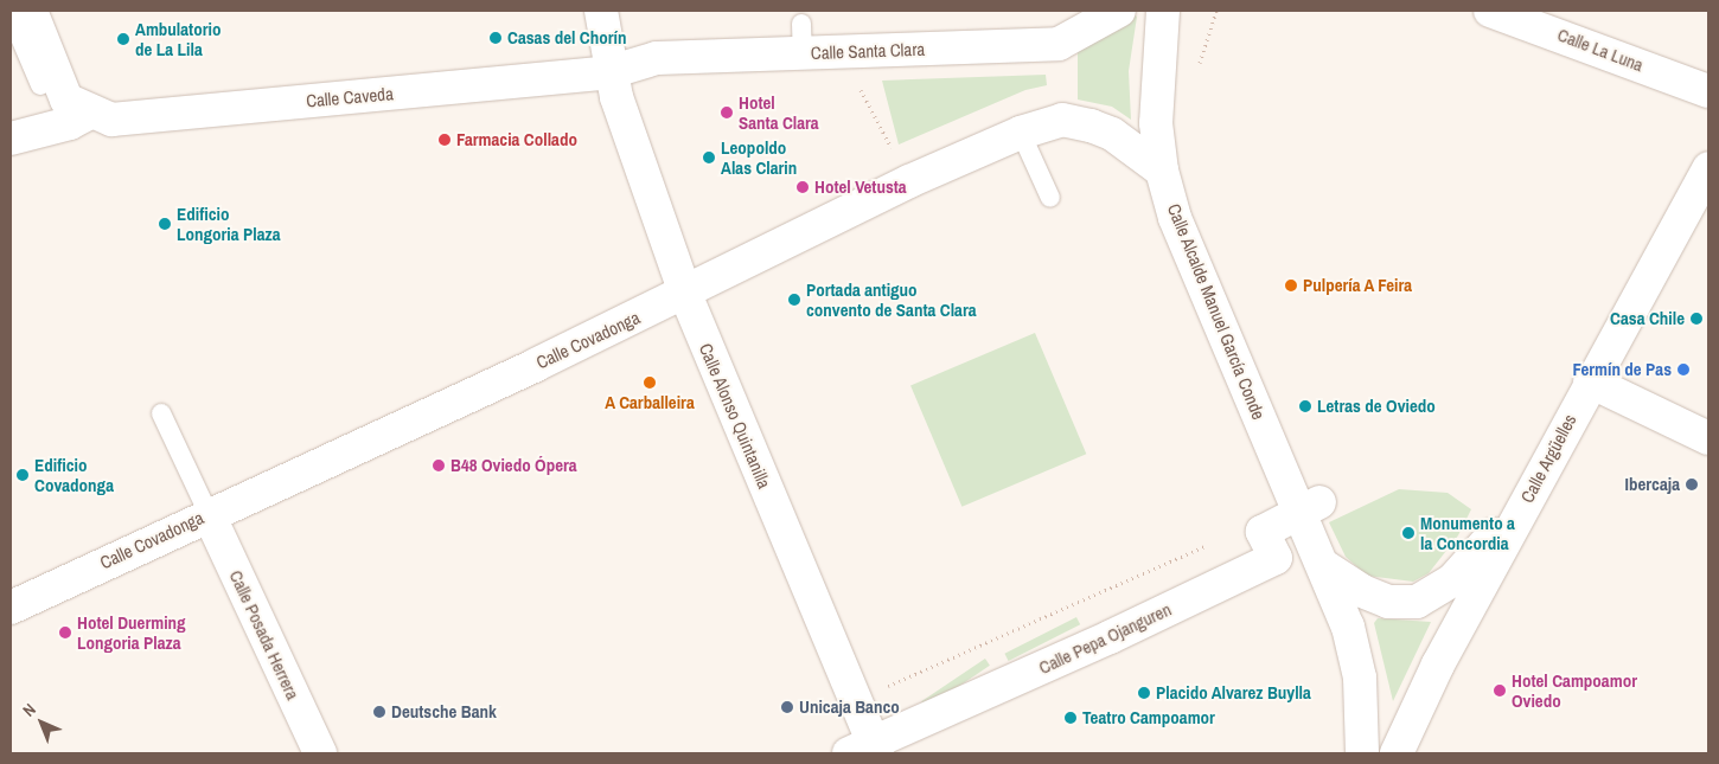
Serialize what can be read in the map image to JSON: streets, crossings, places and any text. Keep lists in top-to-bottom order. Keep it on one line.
{"streets":{"street":["Calle La Luna","Calle Santa Clara","Calle Caveda","Calle Alcalde Manuel García Conde","Calle Covadonga","Calle Alonso Quintanilla","Calle Argüelles","Calle Posada Herrera","Calle Pepa Ojanguren"]},"crossings":[["Calle Santa Clara","Calle Caveda"],["Calle Santa Clara","Calle Alonso Quintanilla"],["Calle Caveda","Calle Alonso Quintanilla"],["Calle Alcalde Manuel García Conde","Calle Covadonga"],["Calle Alcalde Manuel García Conde","Calle Pepa Ojanguren"],["Calle Covadonga","Calle Alonso Quintanilla"],["Calle Covadonga","Calle Posada Herrera"],["Calle Alonso Quintanilla","Calle Pepa Ojanguren"]],"places":["Casas del Chorín","Ambulatorio de La Lila","Hotel Santa Clara","Farmacia Collado","Leopoldo Alas Clarin","Hotel Vetusta","Edificio Longoria Plaza","Pulpería A Feira","Portada antiguo convento de Santa Clara","Casa Chile","Fermín de Pas","A Carballeira","Letras de Oviedo","B48 Oviedo Ópera","Edificio Covadonga","Ibercaja","Monumento a la Concordia","Hotel Duerming Longoria Plaza","Hotel Campoamor Oviedo","Placido Alvarez Buylla","Unicaja Banco","Deutsche Bank","Teatro Campoamor"],"north":"top left"}
